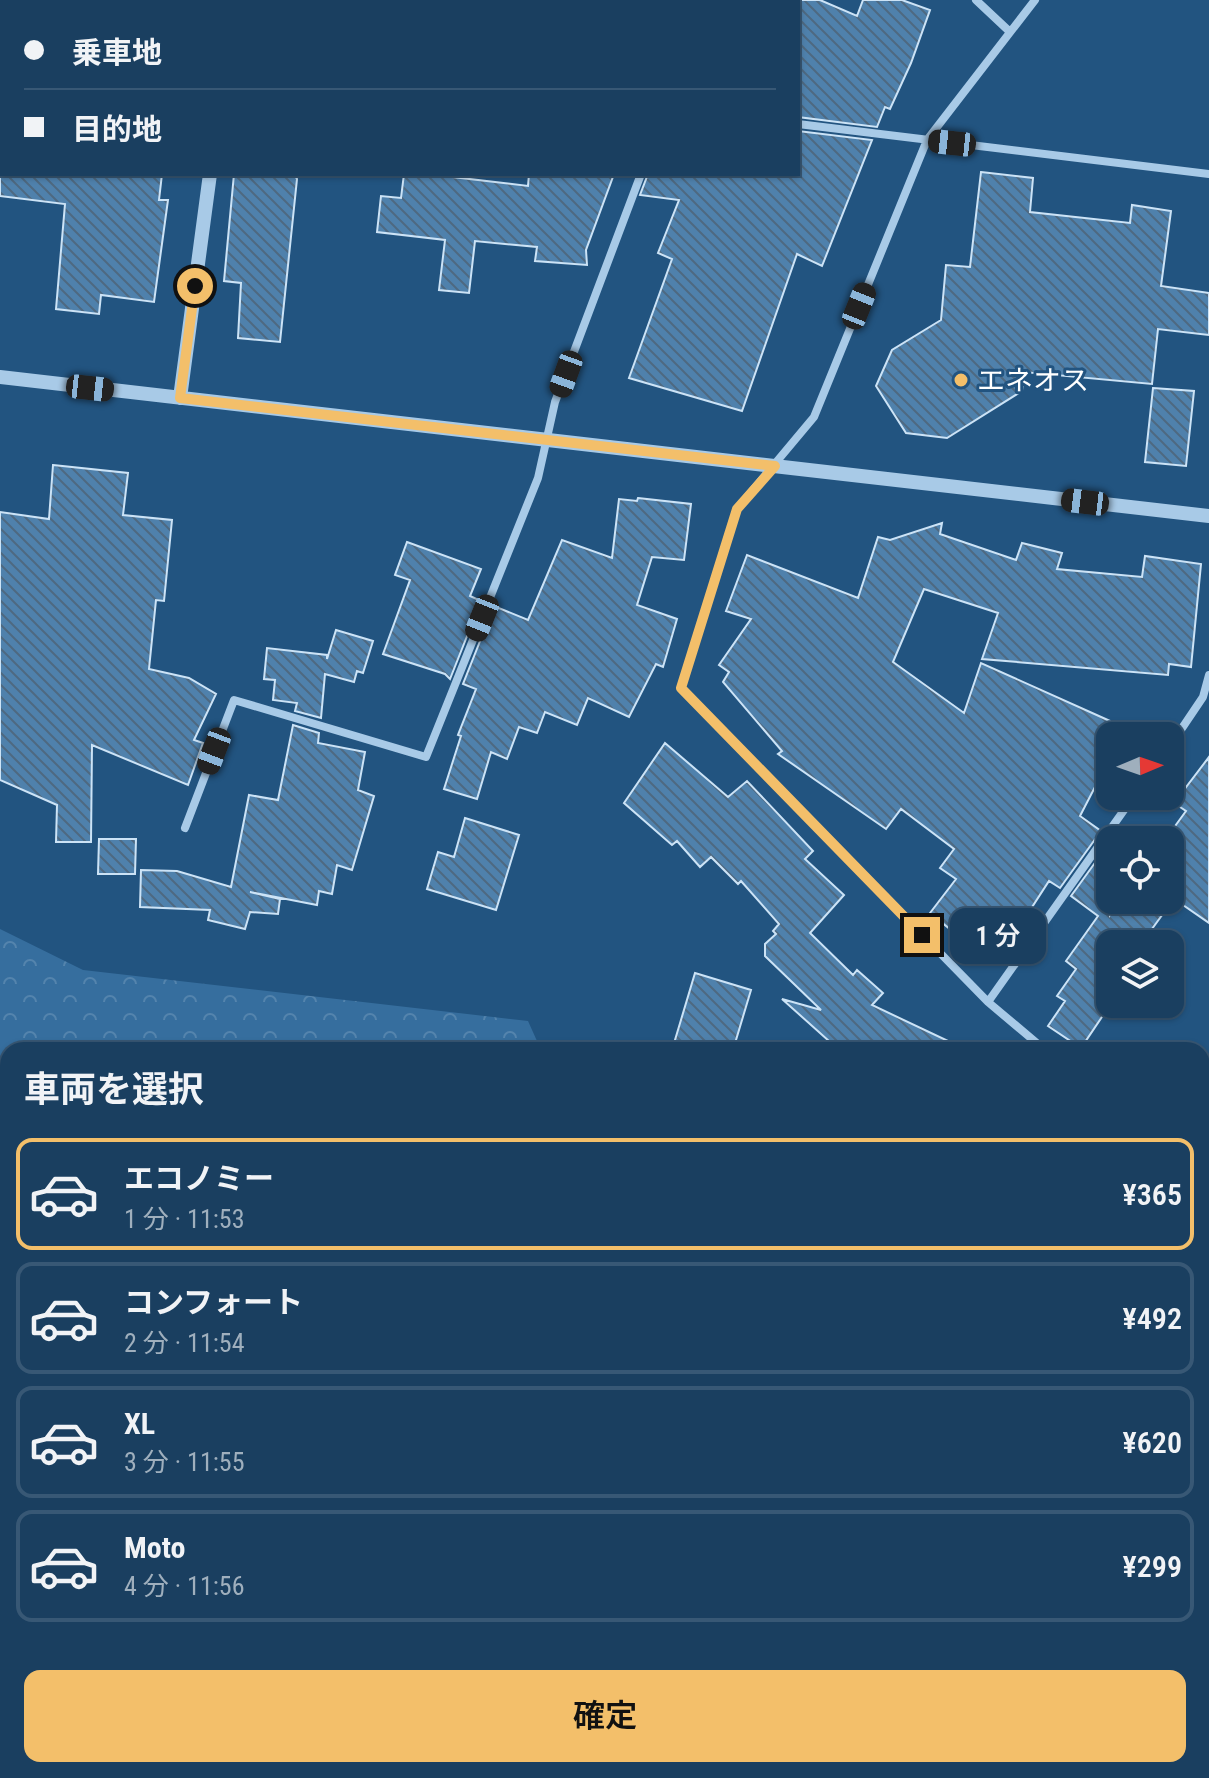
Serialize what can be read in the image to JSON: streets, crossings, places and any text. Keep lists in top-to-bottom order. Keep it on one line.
{"places":["エネオス"],"north":"right","page":{"banner":["乗車地","目的地"],"bubble":"1 分","heading":"車両を選択","list":[{"name":"エコノミー","note":"1 分 · 11:53","value":"¥365"},{"name":"コンフォート","note":"2 分 · 11:54","value":"¥492"},{"name":"XL","note":"3 分 · 11:55","value":"¥620"},{"name":"Moto","note":"4 分 · 11:56","value":"¥299"}],"buttons":"確定"}}
